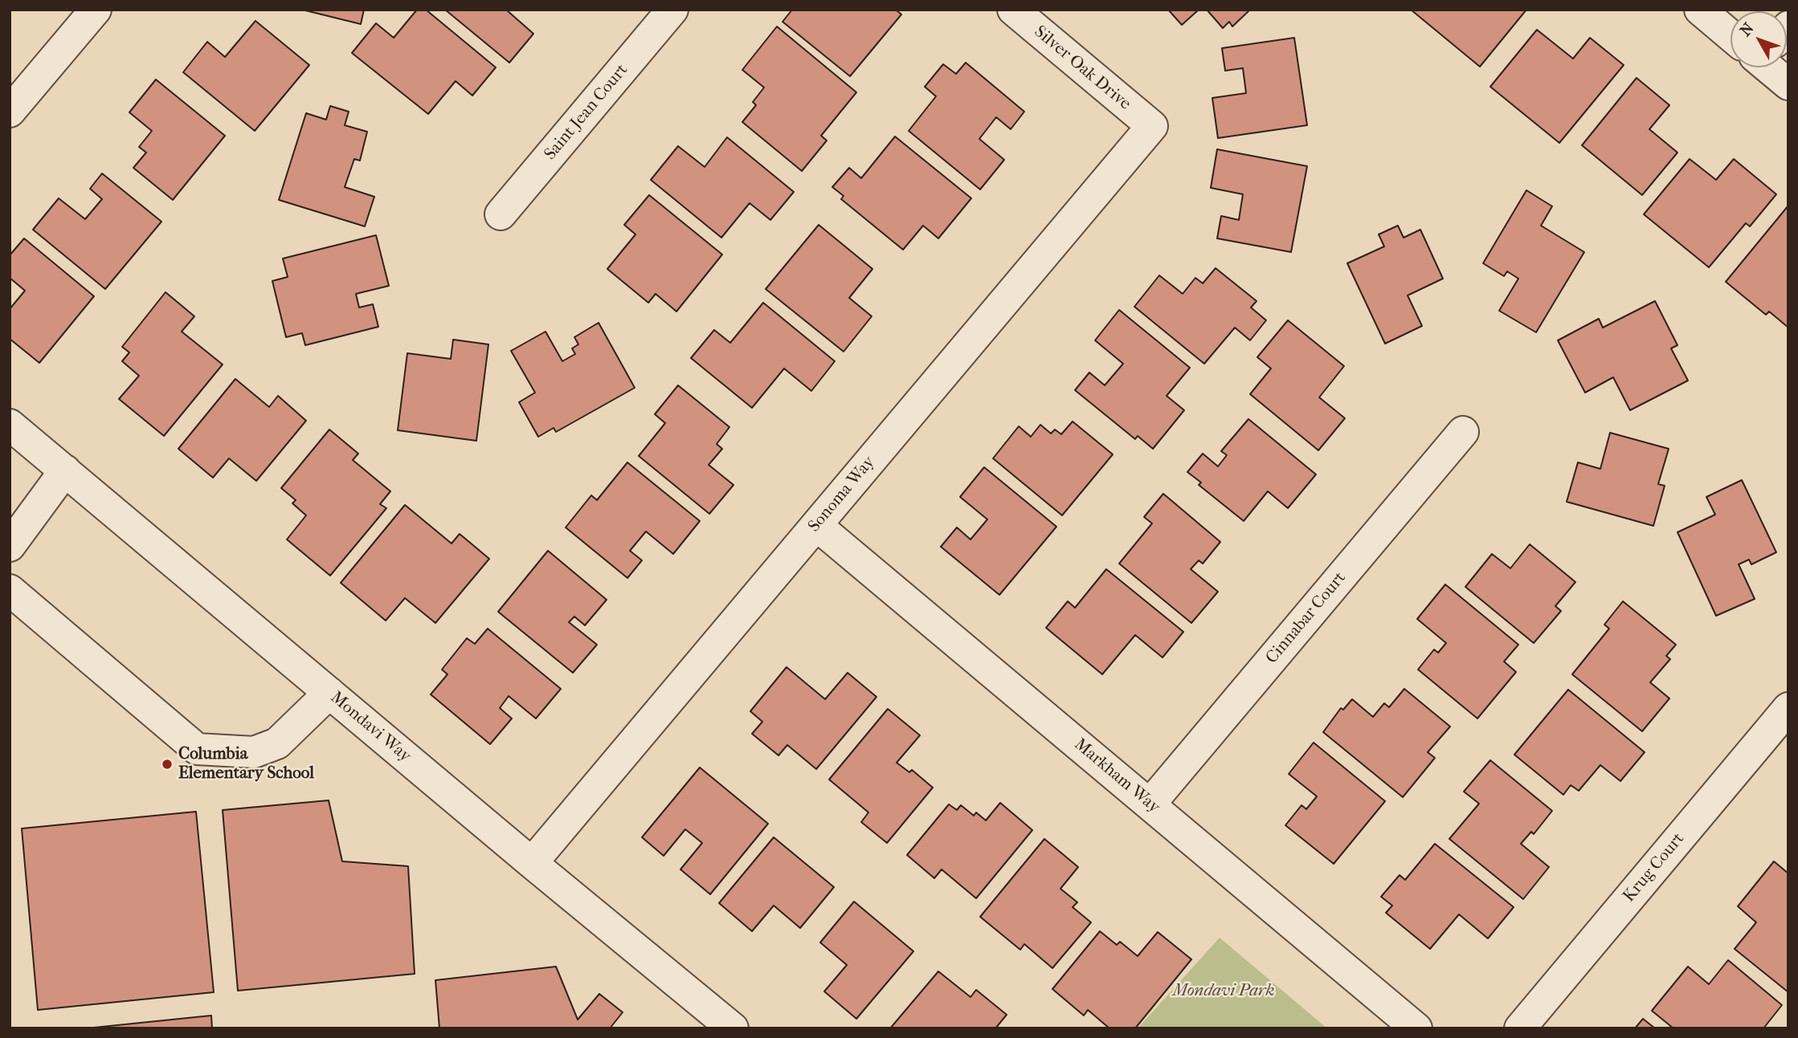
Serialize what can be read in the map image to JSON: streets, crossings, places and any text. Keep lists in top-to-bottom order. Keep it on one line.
{"streets":{"street":["Silver Oak Drive","Saint Jean Court","Sonoma Way","Cinnabar Court","Mondavi Way","Markham Way","Krug Court"]},"crossings":[["Silver Oak Drive","Sonoma Way"],["Sonoma Way","Mondavi Way"],["Sonoma Way","Markham Way"],["Cinnabar Court","Markham Way"]],"parks":["Mondavi Park"],"places":["Columbia Elementary School"],"north":"top left"}
